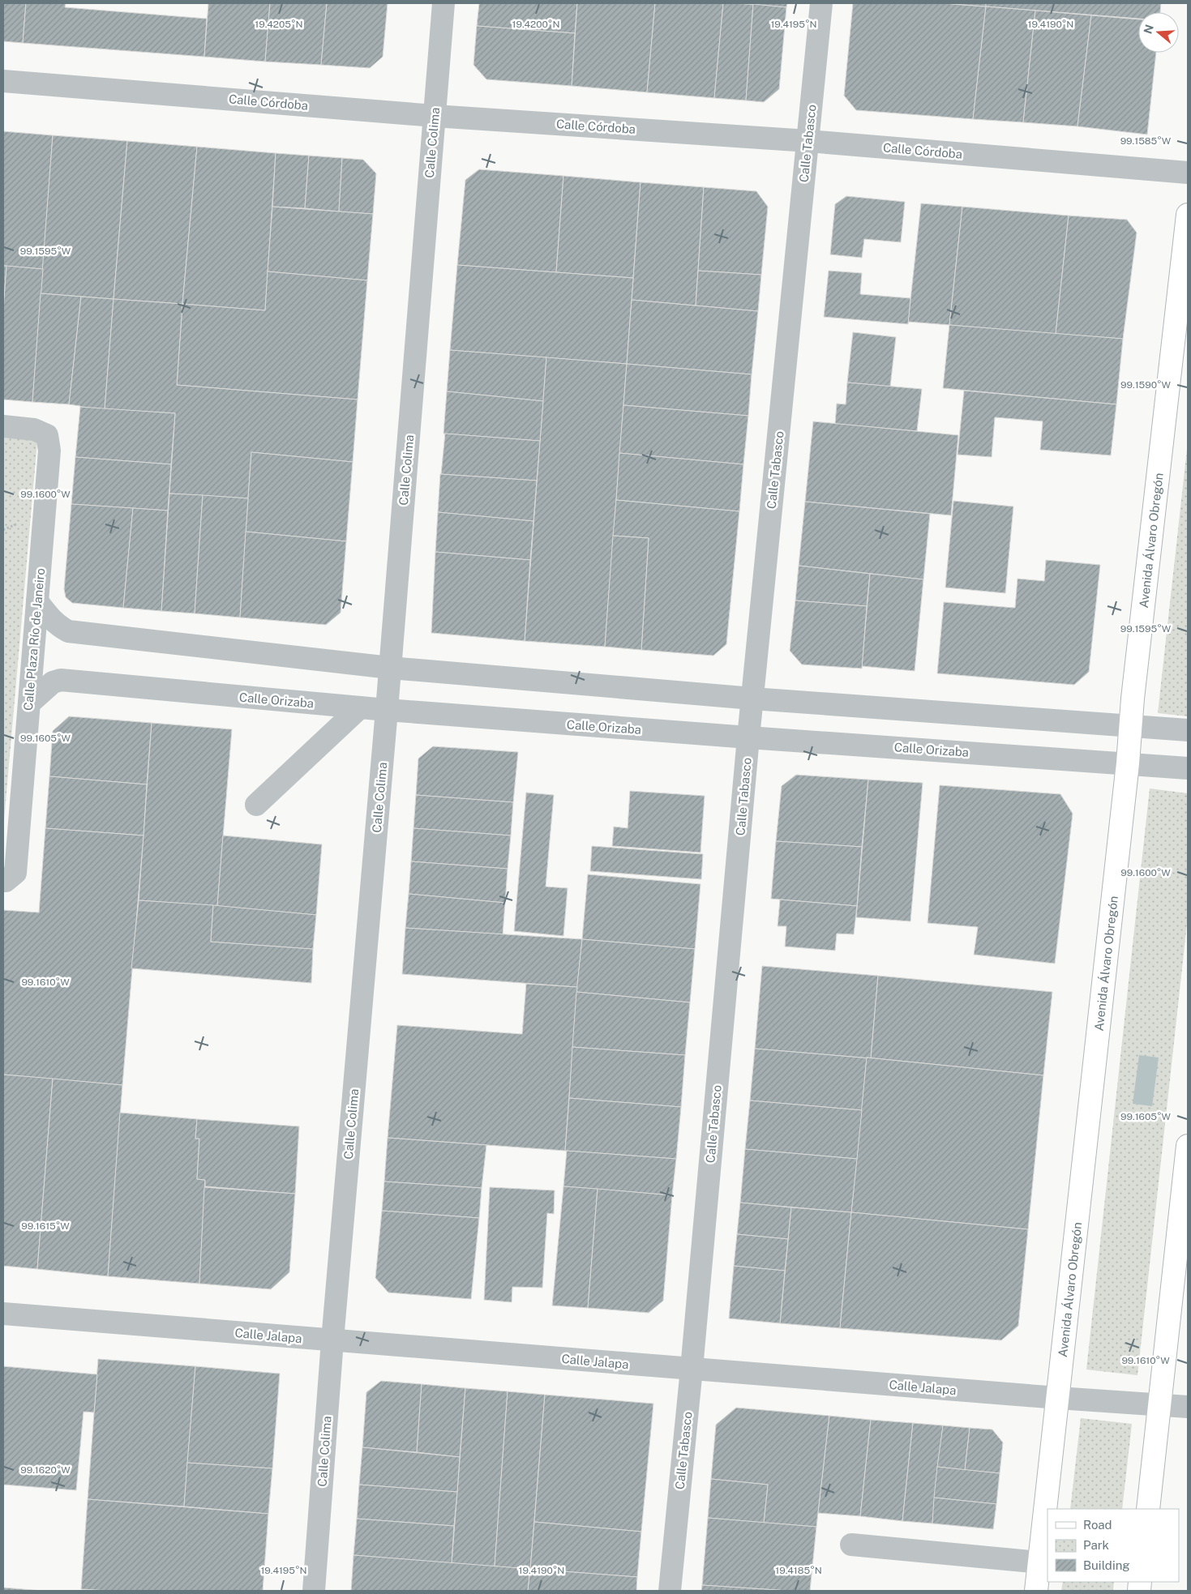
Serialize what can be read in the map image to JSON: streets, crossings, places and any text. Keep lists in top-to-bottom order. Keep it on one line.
{"streets":{"main road":["Avenida Álvaro Obregón"],"street":["Calle Córdoba","Calle Colima","Calle Tabasco","Calle Plaza Río de Janeiro","Calle Orizaba","Calle Jalapa"]},"crossings":[["Calle Córdoba","Calle Colima"],["Calle Córdoba","Calle Tabasco"],["Calle Colima","Calle Orizaba"],["Calle Colima","Calle Jalapa"],["Calle Tabasco","Calle Orizaba"],["Calle Tabasco","Calle Jalapa"],["Avenida Álvaro Obregón","Calle Orizaba"],["Avenida Álvaro Obregón","Calle Jalapa"],["Calle Plaza Río de Janeiro","Calle Orizaba"]],"legend":["Road","Park","Building"],"north":"left","coordinates":["19.4205°N","19.4200°N","19.4195°N","19.4190°N","99.1585°W","99.1595°W","99.1590°W","99.1600°W","99.1605°W","99.1610°W","99.1615°W","99.1620°W","19.4185°N"]}
